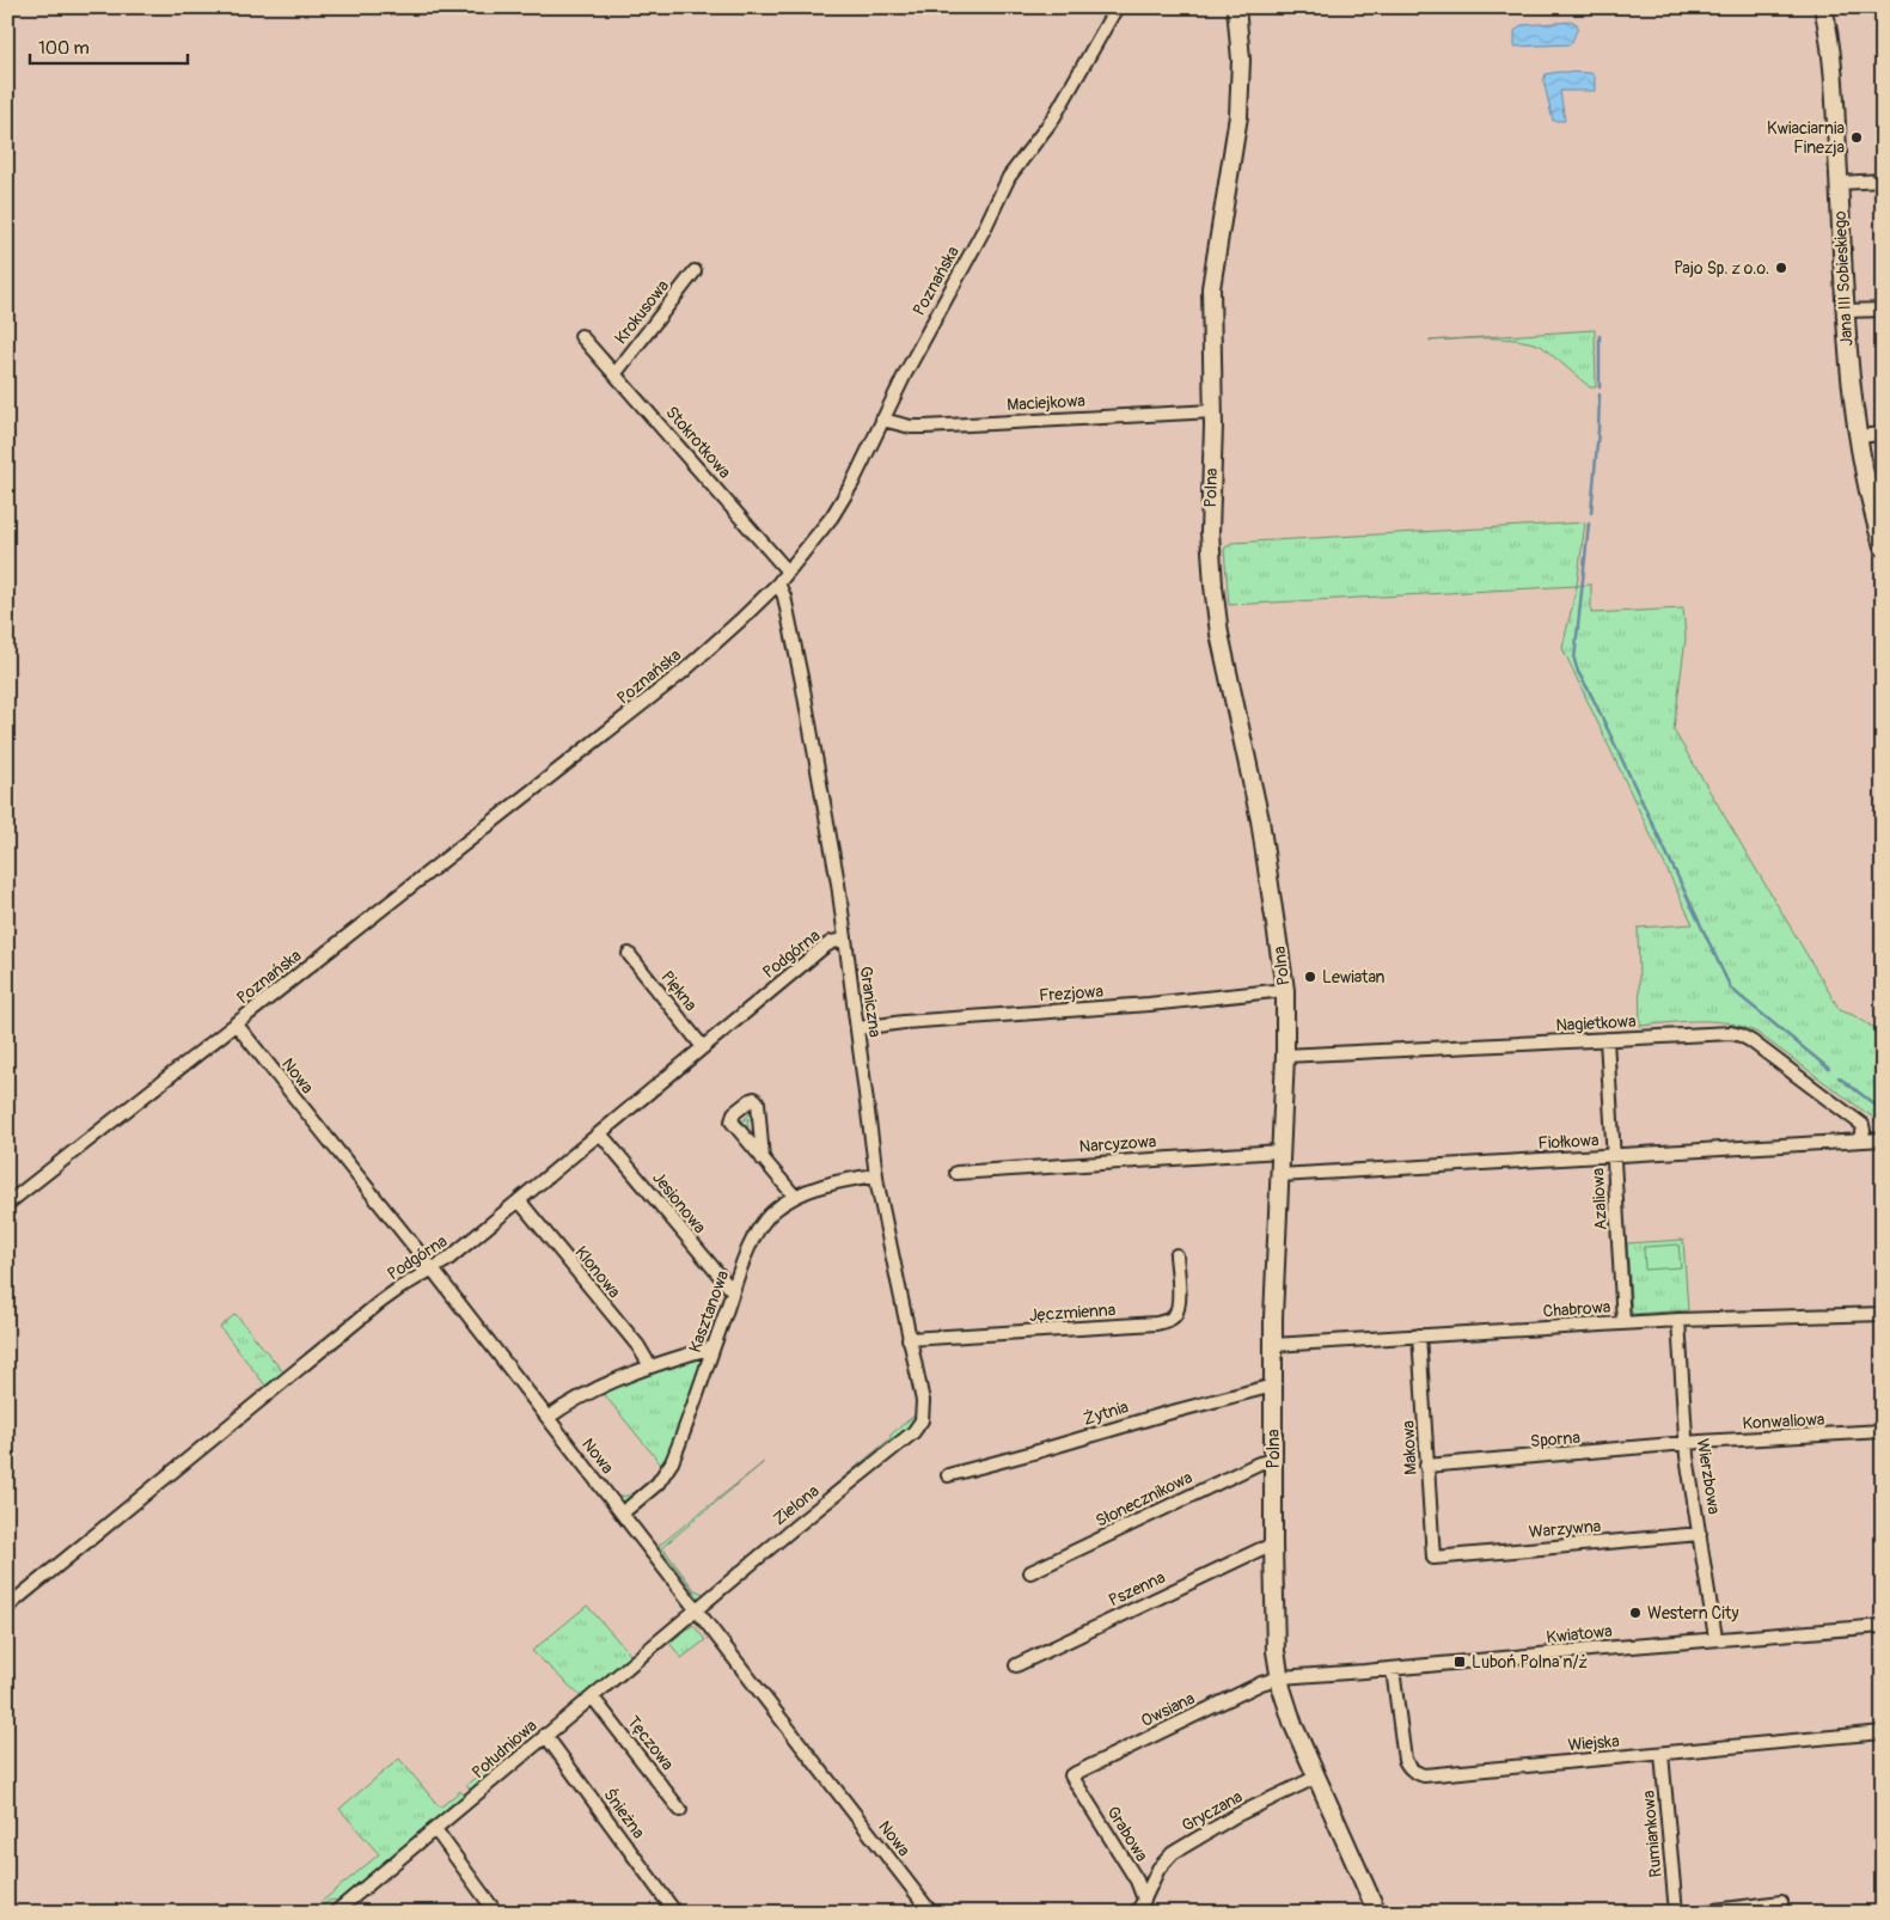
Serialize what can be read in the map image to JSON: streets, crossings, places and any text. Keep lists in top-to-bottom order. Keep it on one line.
{"streets":{"street":["Jana III Sobieskiego","Poznańska","Krokusowa","Maciejkowa","Stokrotkowa","Polna","Podgórna","Piękna","Frezjowa","Graniczna","Nagietkowa","Nowa","Fiołkowa","Narcyzowa","Azaliowa","Jesionowa","Klonowa","Chabrowa","Kasztanowa","Jęczmienna","Żytnia","Konwaliowa","Sporna","Makowa","Wierzbowa","Słonecznikowa","Zielona","Warzywna","Pszenna","Kwiatowa","Owsiana","Tęczowa","Wiejska","Południowa","Gryczana","Śnieżna","Grabowa","Rumiankowa"]},"crossings":[["Poznańska","Maciejkowa"],["Poznańska","Stokrotkowa"],["Poznańska","Graniczna"],["Poznańska","Nowa"],["Krokusowa","Stokrotkowa"],["Maciejkowa","Polna"],["Polna","Frezjowa"],["Polna","Nagietkowa"],["Polna","Fiołkowa"],["Polna","Narcyzowa"],["Polna","Chabrowa"],["Polna","Żytnia"],["Polna","Słonecznikowa"],["Polna","Pszenna"],["Polna","Kwiatowa"],["Polna","Owsiana"],["Polna","Gryczana"],["Podgórna","Piękna"],["Podgórna","Graniczna"],["Podgórna","Nowa"],["Podgórna","Jesionowa"],["Podgórna","Klonowa"],["Frezjowa","Graniczna"],["Graniczna","Kasztanowa"],["Graniczna","Jęczmienna"],["Graniczna","Zielona"],["Nagietkowa","Fiołkowa"],["Nagietkowa","Azaliowa"],["Nowa","Kasztanowa"],["Nowa","Zielona"],["Nowa","Południowa"],["Fiołkowa","Azaliowa"],["Azaliowa","Chabrowa"],["Jesionowa","Kasztanowa"],["Chabrowa","Makowa"],["Chabrowa","Wierzbowa"],["Konwaliowa","Sporna"],["Konwaliowa","Wierzbowa"],["Sporna","Makowa"],["Sporna","Wierzbowa"],["Makowa","Warzywna"],["Wierzbowa","Warzywna"],["Wierzbowa","Kwiatowa"],["Zielona","Południowa"],["Kwiatowa","Owsiana"],["Kwiatowa","Wiejska"],["Owsiana","Grabowa"],["Tęczowa","Południowa"],["Wiejska","Rumiankowa"],["Południowa","Śnieżna"],["Gryczana","Grabowa"]],"places":{"other":["Kwiaciarnia Finezja","Pajo Sp. z o.o.","Lewiatan","Western City"],"transit":["Luboń Polna n/ż"]},"scale_bar":"100 m"}
